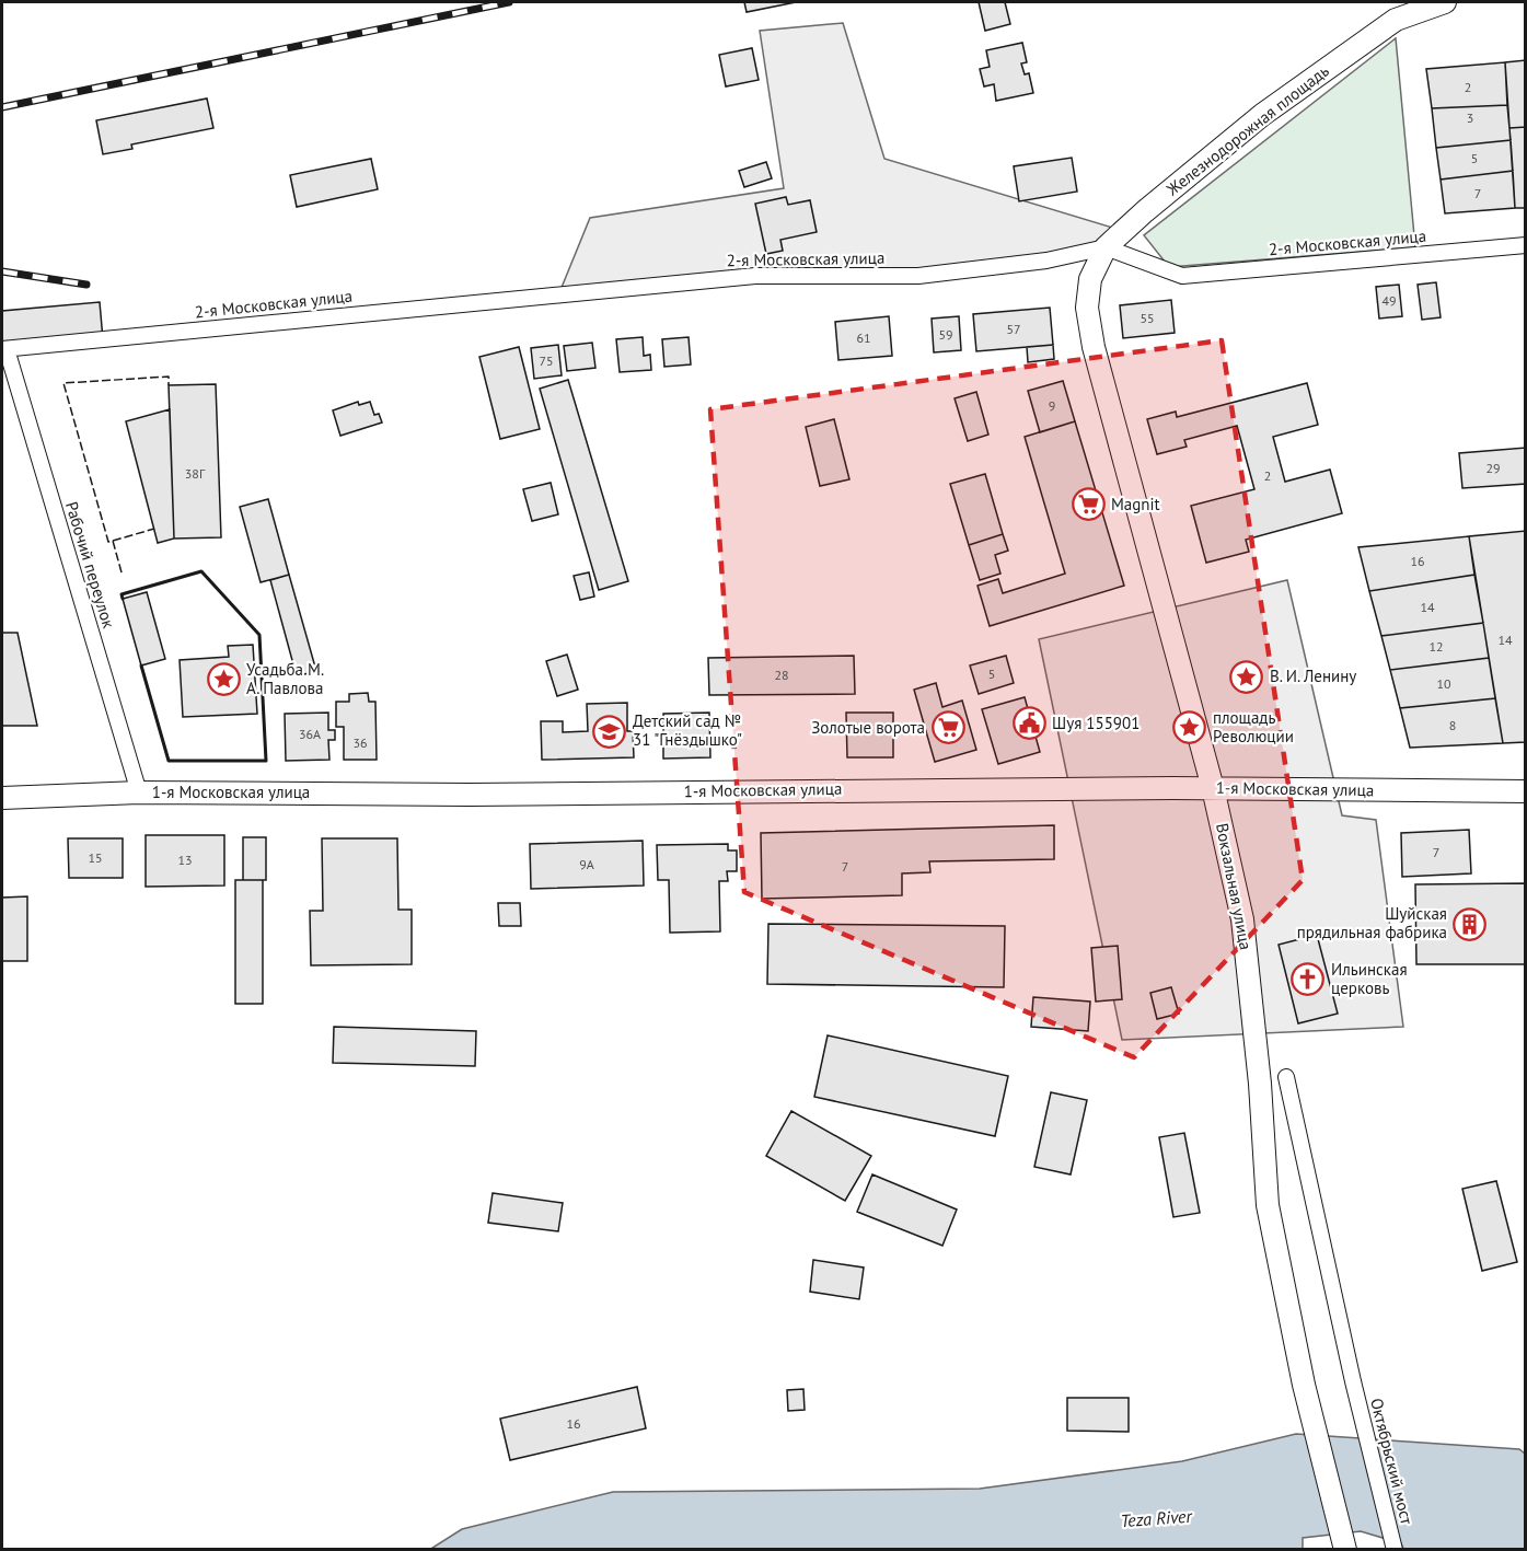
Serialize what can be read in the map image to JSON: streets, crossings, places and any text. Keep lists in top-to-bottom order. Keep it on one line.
{"streets":{"main road":["Железнодорожная площадь","1-я Московская улица","Вокзальная улица"],"street":["2-я Московская улица","Рабочий переулок","Октябрьский мост"]},"crossings":[["Железнодорожная площадь","2-я Московская улица"],["Железнодорожная площадь","Вокзальная улица"],["2-я Московская улица","Рабочий переулок"],["2-я Московская улица","Вокзальная улица"],["Рабочий переулок","1-я Московская улица"],["1-я Московская улица","Вокзальная улица"]],"water":["Teza River"],"places":{"supermarket":["Magnit","Золотые ворота"],"place":["В. И. Ленину","Усадьба М. А. Павлова","площадь Революции"],"public building":["Шуя 155901"],"school or university":["Детский сад № 31 \"Гнёздышко\""],"building":["Шуйская прядильная фабрика"],"church":["Ильинская церковь"]},"house_numbers":["2","3","5","7","49","55","57","59","61","75","9","29","38Г","2","16","14","14","12","5","28","10","8","36А","36","7","15","13","9А","7","16"]}
